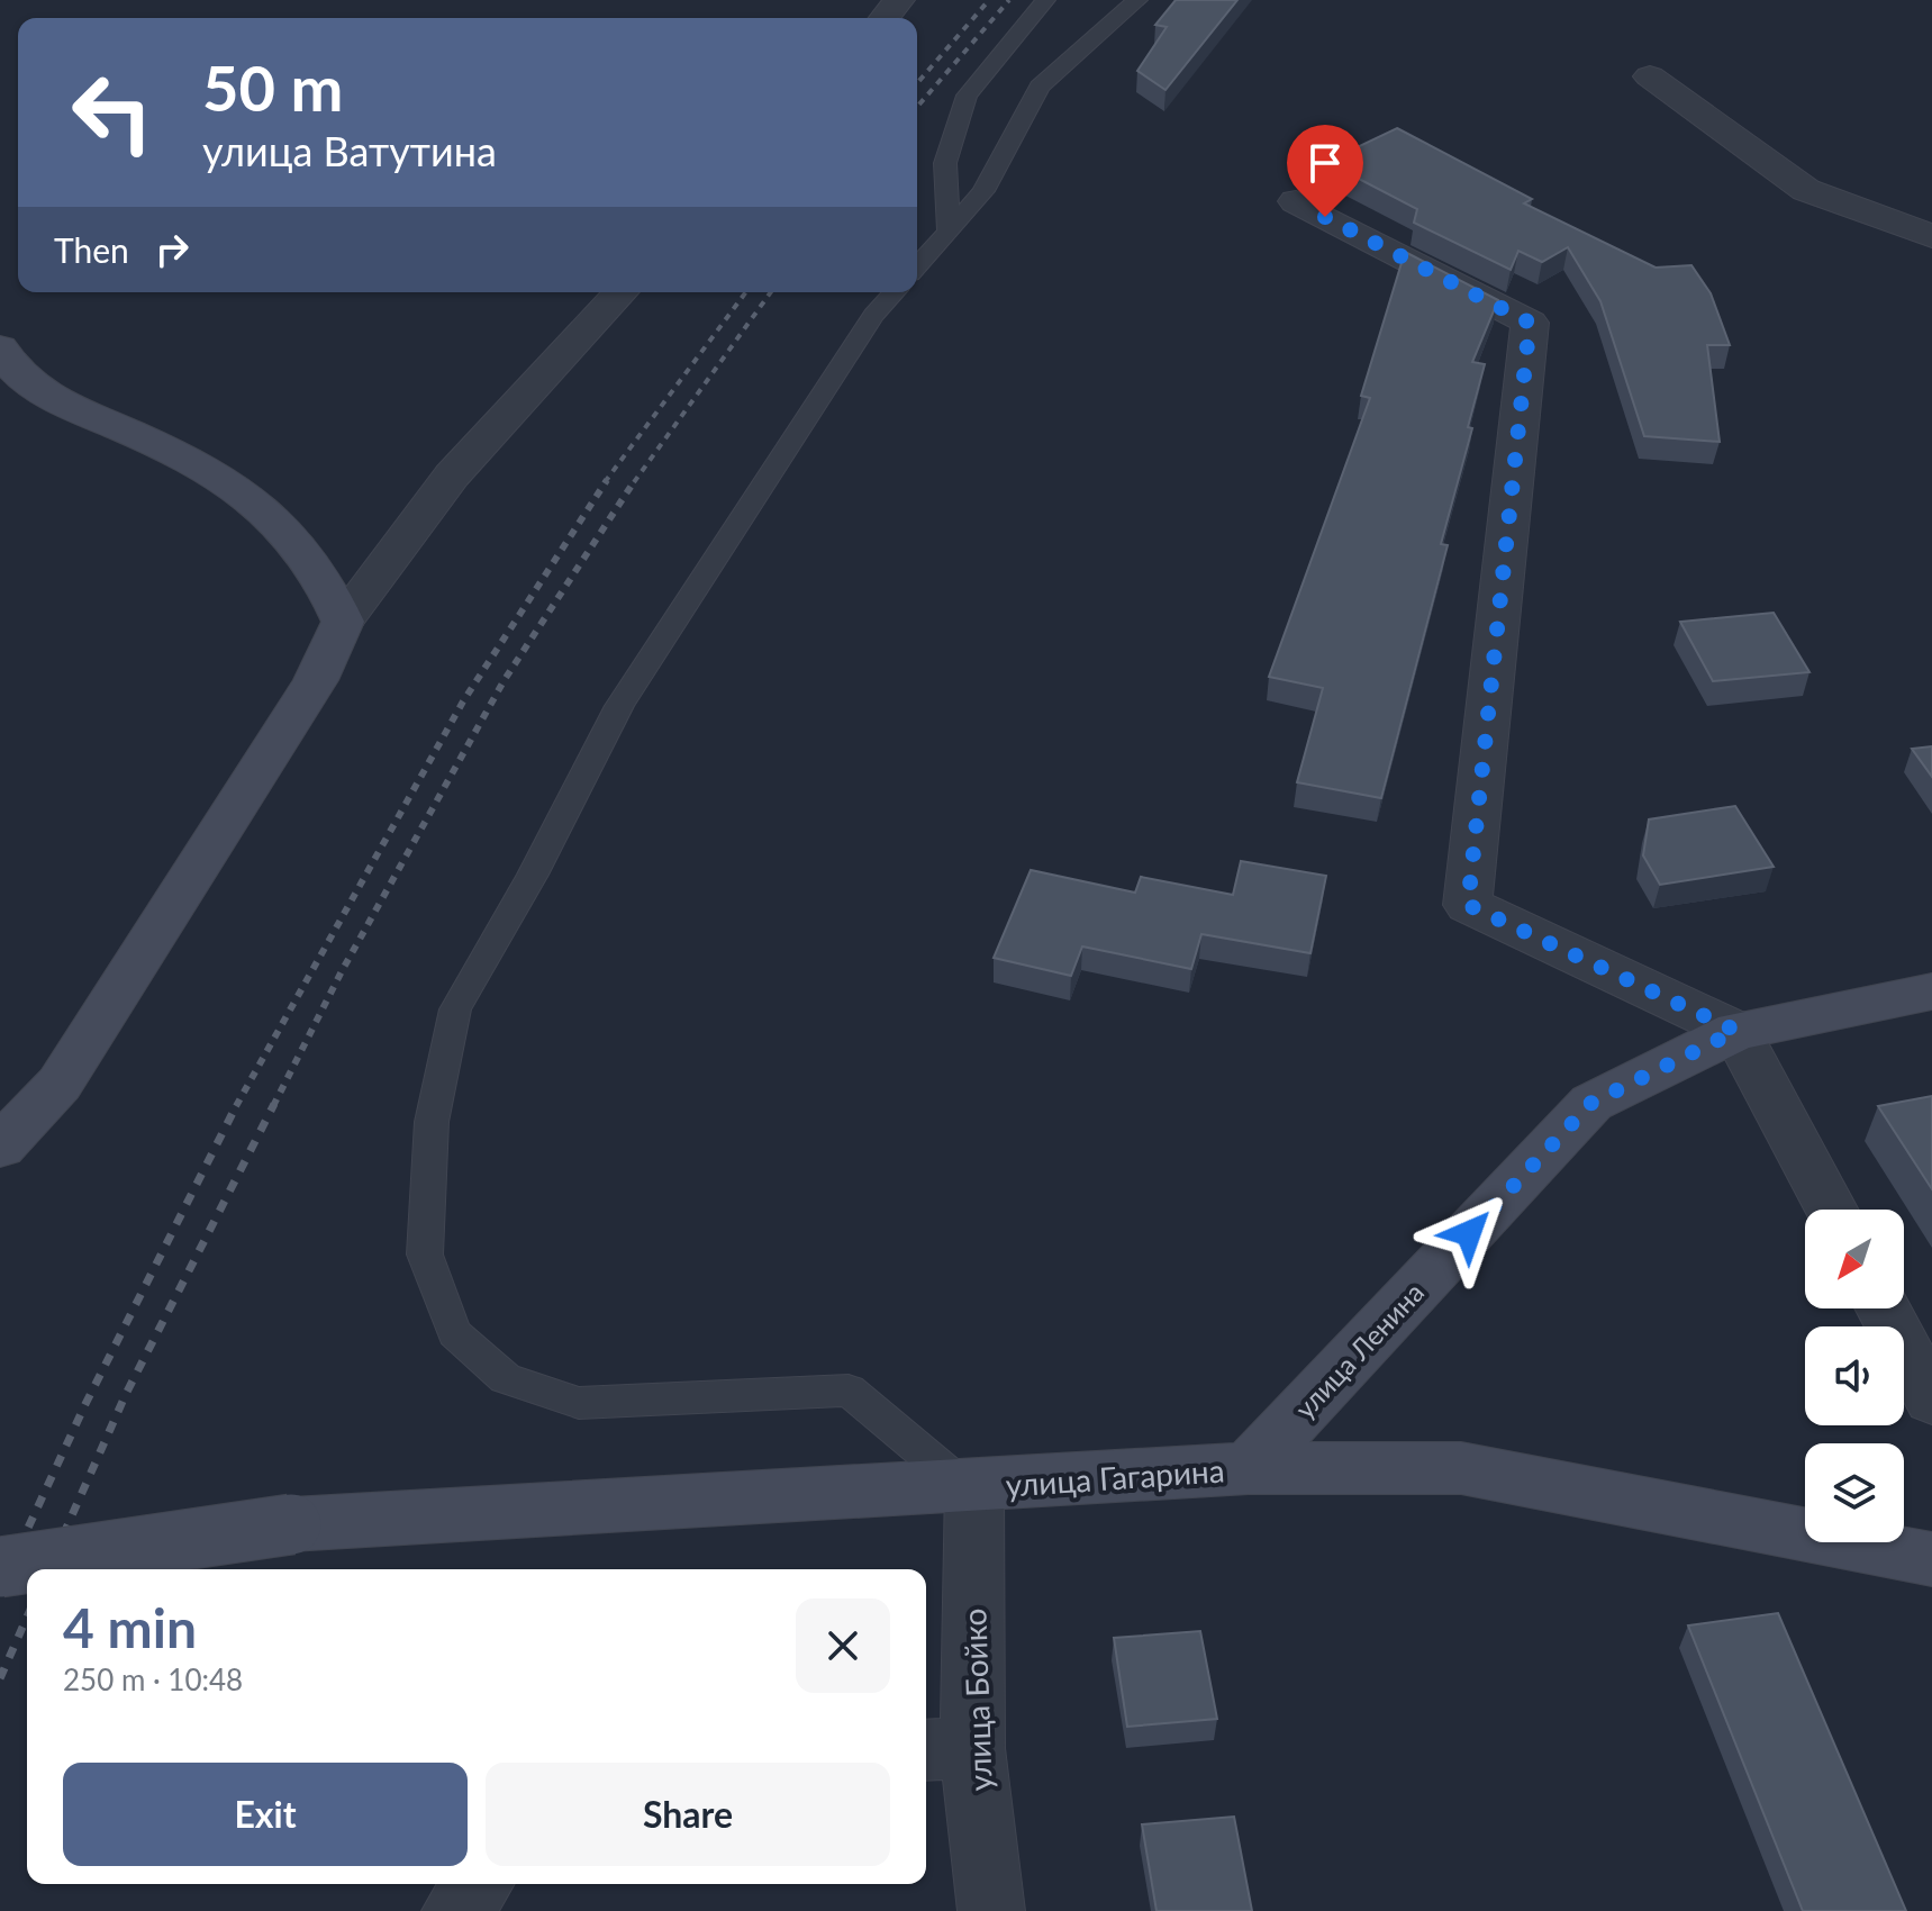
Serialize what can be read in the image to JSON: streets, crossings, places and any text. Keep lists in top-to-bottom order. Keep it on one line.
{"streets":{"street":["улица Ленина","улица Гагарина","улица Бойко"]},"crossings":[["улица Ленина","улица Гагарина"],["улица Гагарина","улица Бойко"]],"north":"bottom left","page":{"turn":["50 m","улица Ватутина"],"then":"Then","heading":["4 min","250 m · 10:48"],"buttons":["Exit","Share"]}}
